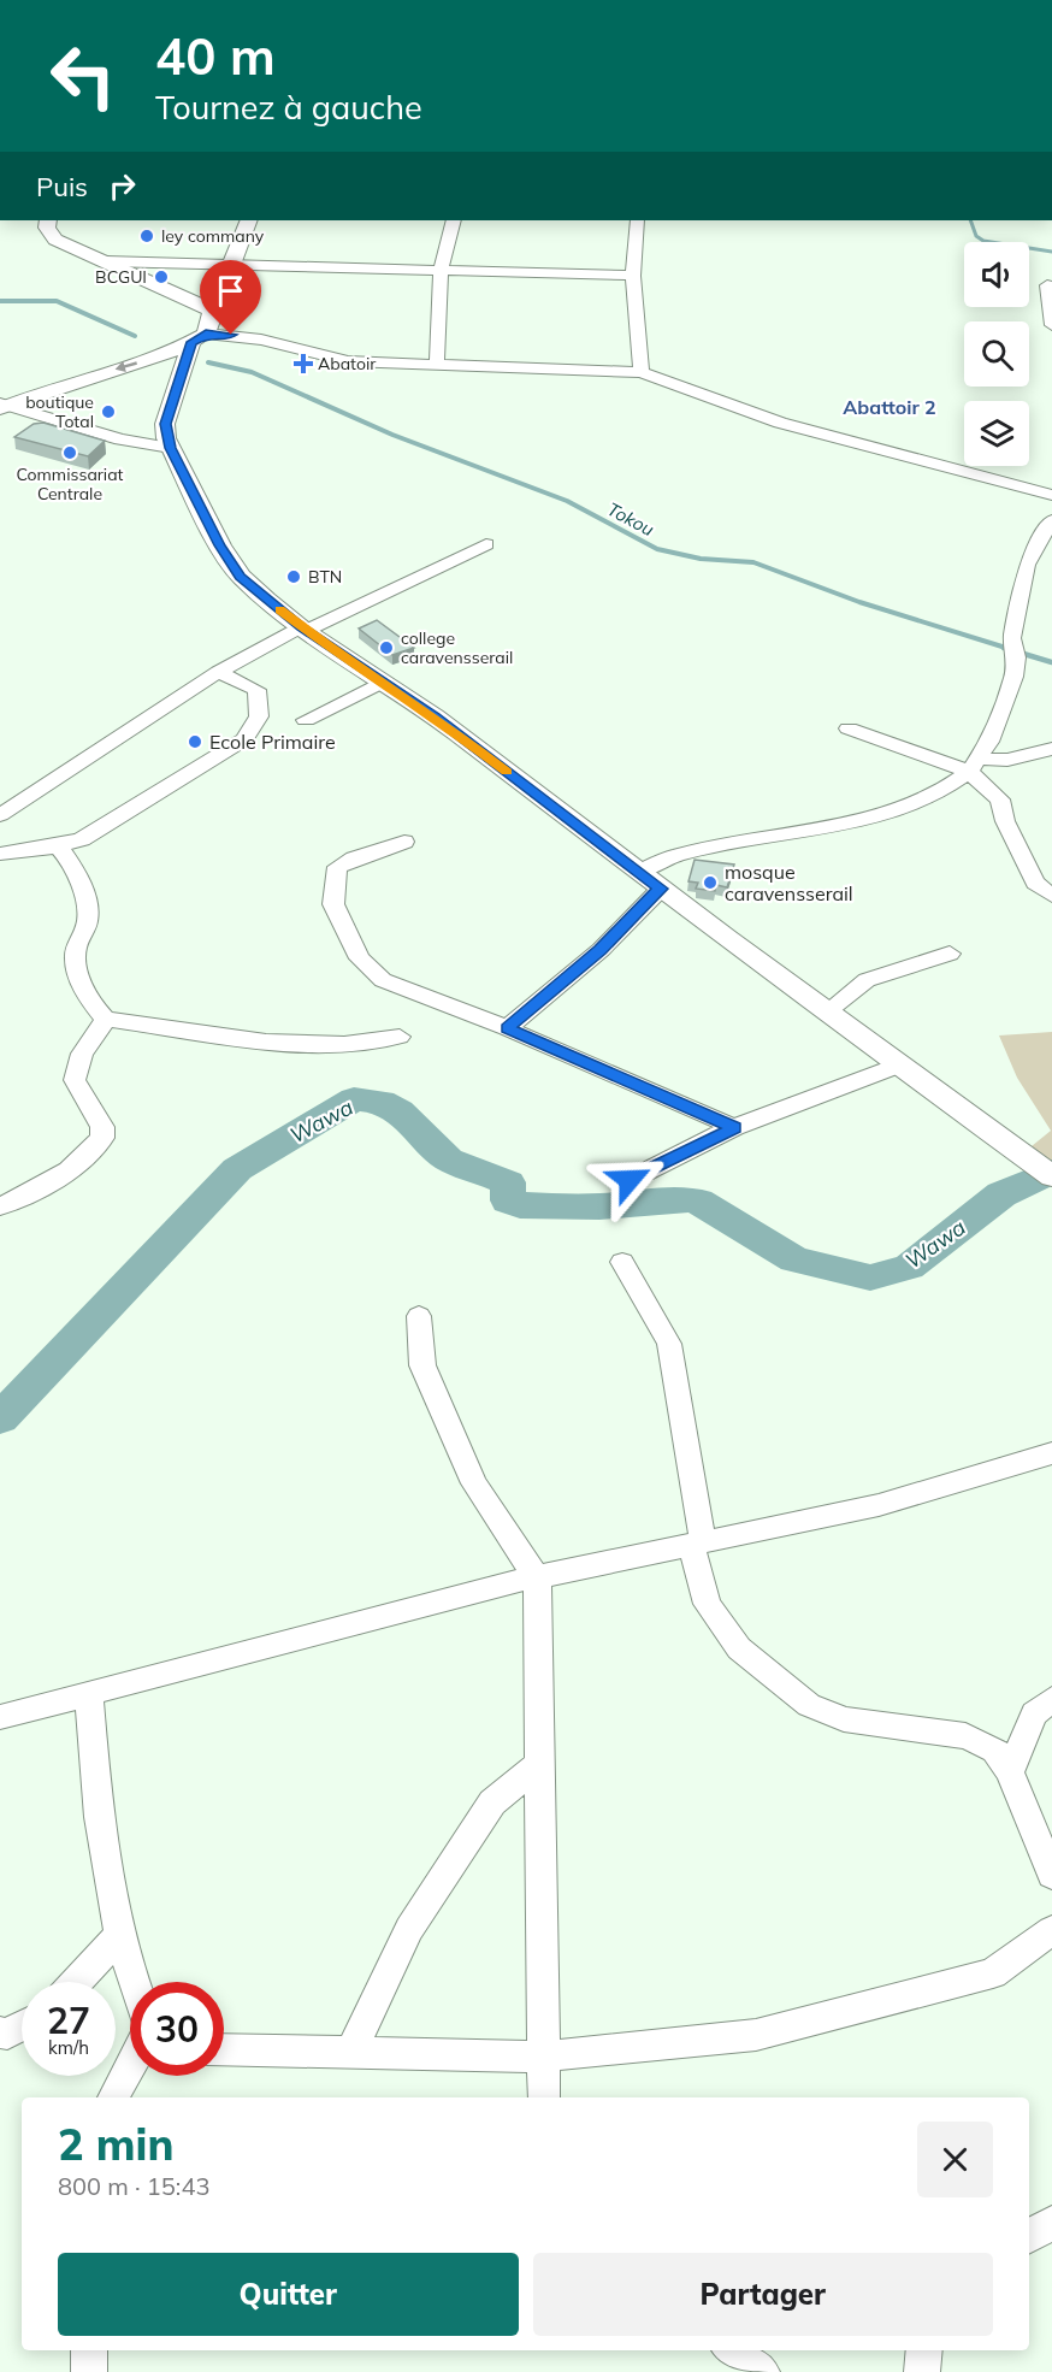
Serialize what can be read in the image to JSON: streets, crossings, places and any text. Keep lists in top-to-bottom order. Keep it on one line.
{"districts":["Abattoir 2"],"water":["Tokou","Wawa"],"places":{"other":["ley commany","BCGUI","boutique Total","Commissariat Centrale","BTN","college caravensserail","Ecole Primaire","mosque caravensserail"],"health":["Abatoir"]},"page":{"turn":["40 m","Tournez à gauche"],"then":"Puis","speed":"27 km/h","limit":"30","heading":["2 min","800 m · 15:43"],"buttons":["Quitter","Partager"]}}
